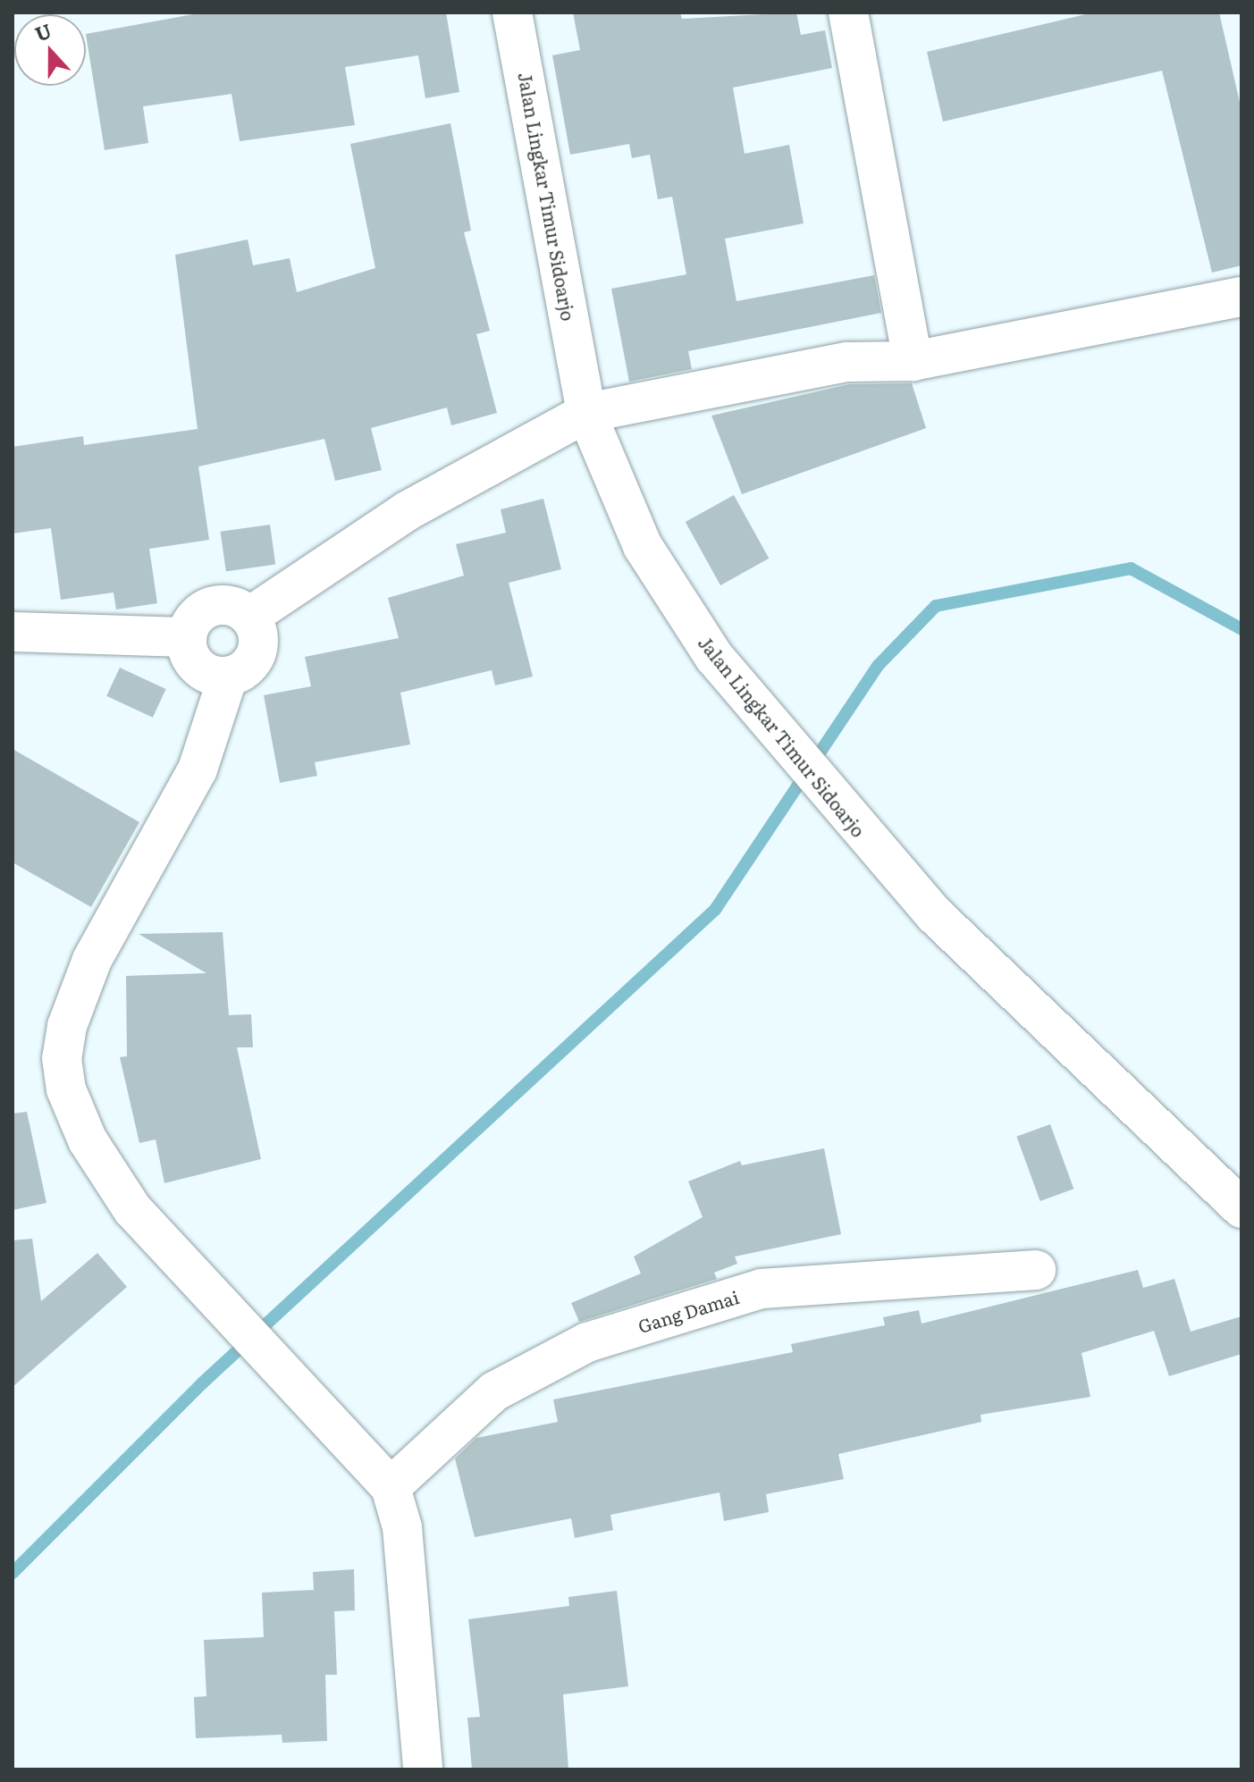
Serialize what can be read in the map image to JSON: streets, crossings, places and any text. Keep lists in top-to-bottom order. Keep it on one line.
{"streets":{"street":["Jalan Lingkar Timur Sidoarjo","Gang Damai"]},"north":"top"}
